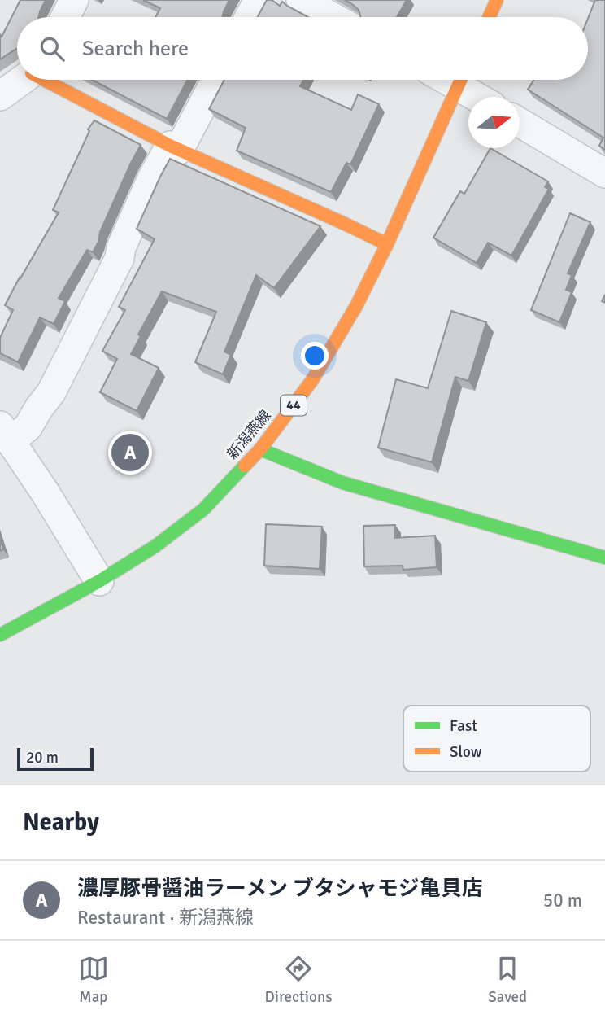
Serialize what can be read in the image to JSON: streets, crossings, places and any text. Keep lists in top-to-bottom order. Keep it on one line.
{"streets":{"main road":["44","新潟燕線"]},"legend":["Fast","Slow"],"scale_bar":"20 m","north":"right","page":{"search":"Search here","pins":"A","scale":"20 m","heading":"Nearby","list":[{"mark":"A","name":"濃厚豚骨醤油ラーメン ブタシャモジ亀貝店","note":"Restaurant · 新潟燕線","value":"50 m"}],"nav":["Map","Directions","Saved"]}}
